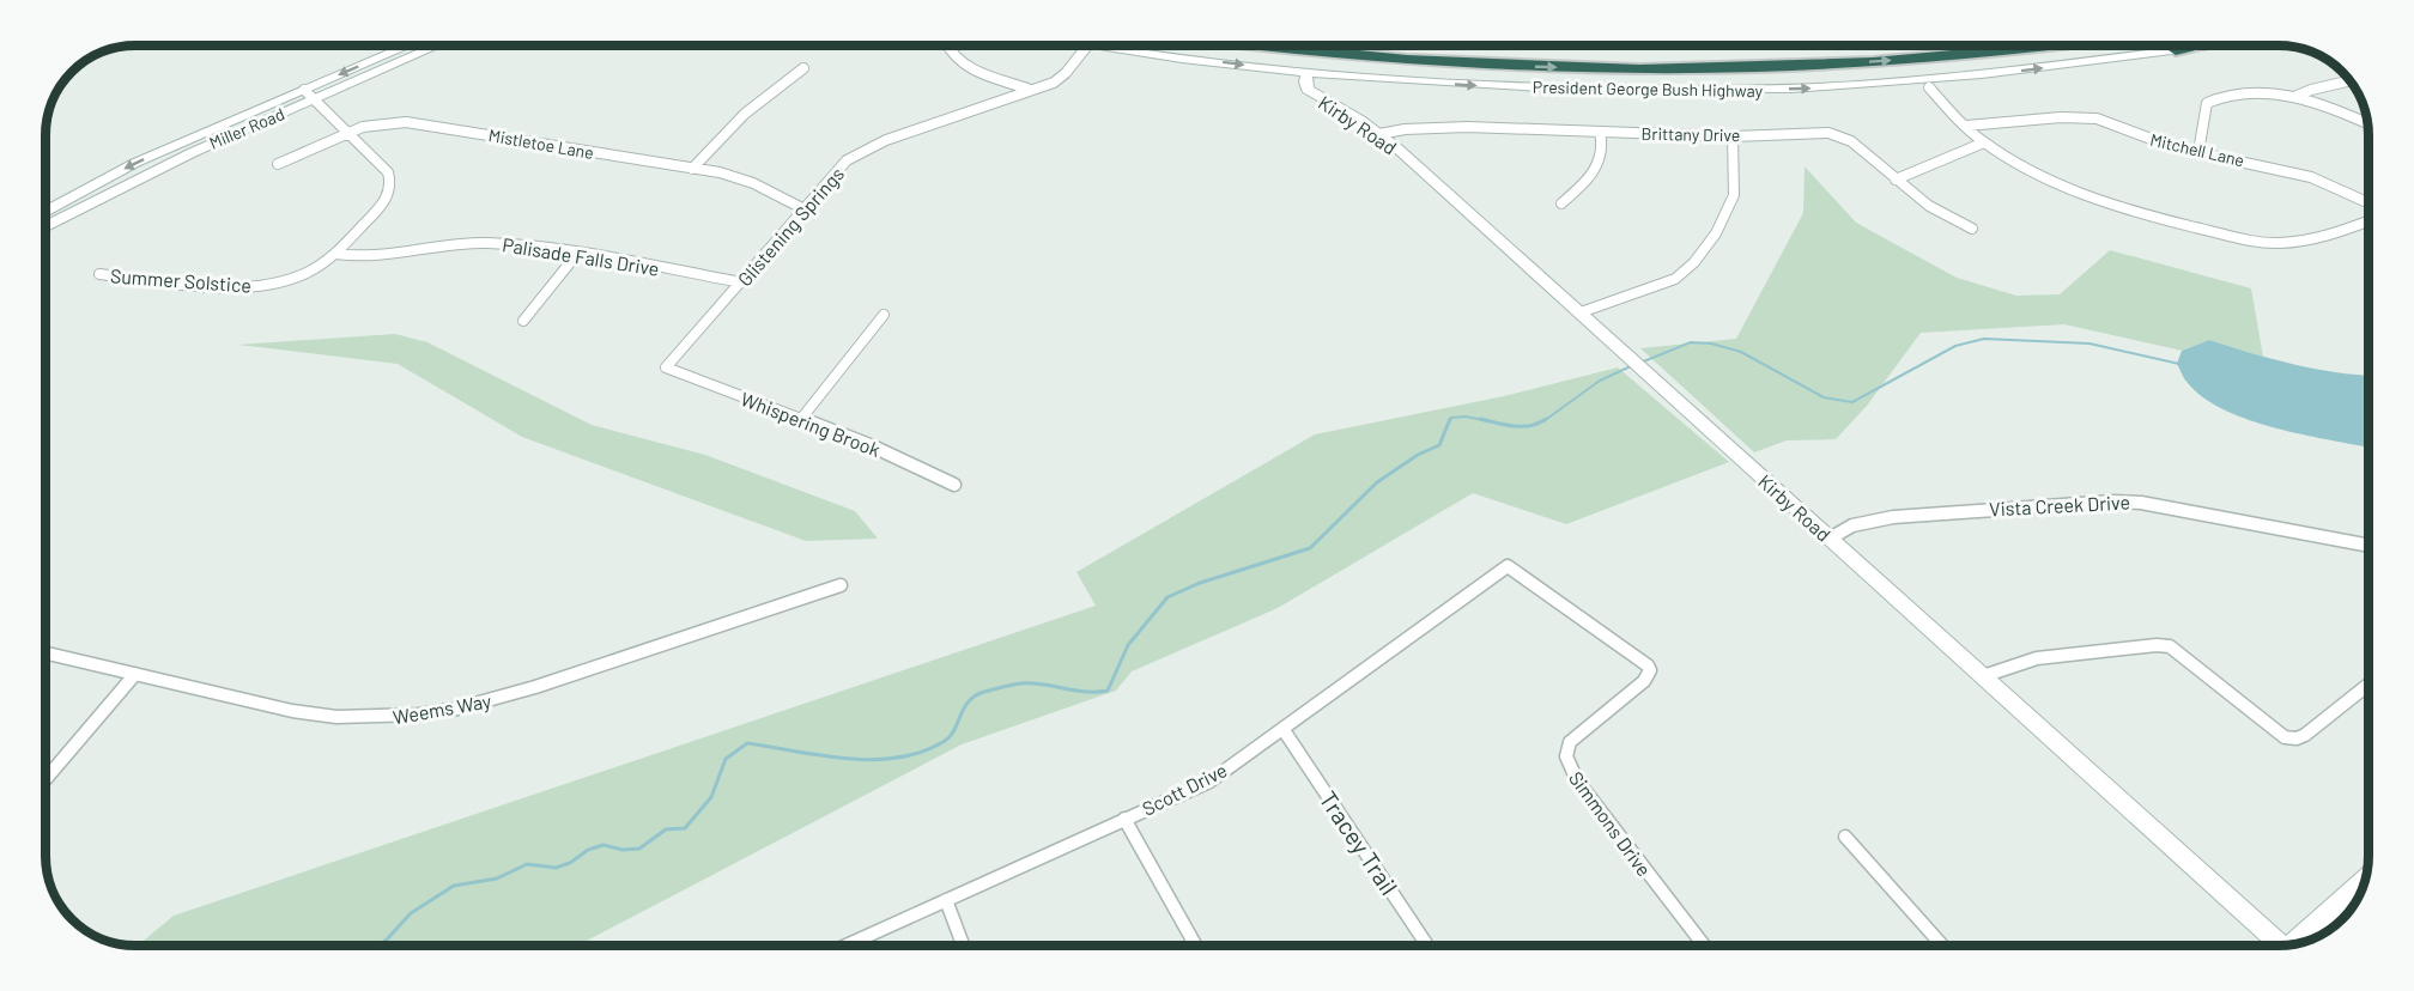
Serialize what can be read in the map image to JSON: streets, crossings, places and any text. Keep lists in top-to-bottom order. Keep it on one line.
{"streets":{"main road":["President George Bush Highway","Kirby Road","Miller Road"],"street":["Brittany Drive","Mistletoe Lane","Mitchell Lane","Glistening Springs","Palisade Falls Drive","Summer Solstice","Whispering Brook","Vista Creek Drive","Weems Way","Scott Drive","Simmons Drive","Tracey Trail"]},"crossings":[["President George Bush Highway","Kirby Road"],["President George Bush Highway","Glistening Springs"],["Kirby Road","Brittany Drive"],["Kirby Road","Vista Creek Drive"],["Miller Road","Summer Solstice"],["Mistletoe Lane","Glistening Springs"],["Mistletoe Lane","Summer Solstice"],["Glistening Springs","Palisade Falls Drive"],["Glistening Springs","Whispering Brook"],["Palisade Falls Drive","Summer Solstice"],["Scott Drive","Simmons Drive"],["Scott Drive","Tracey Trail"]],"one_way":["President George Bush Highway"]}
